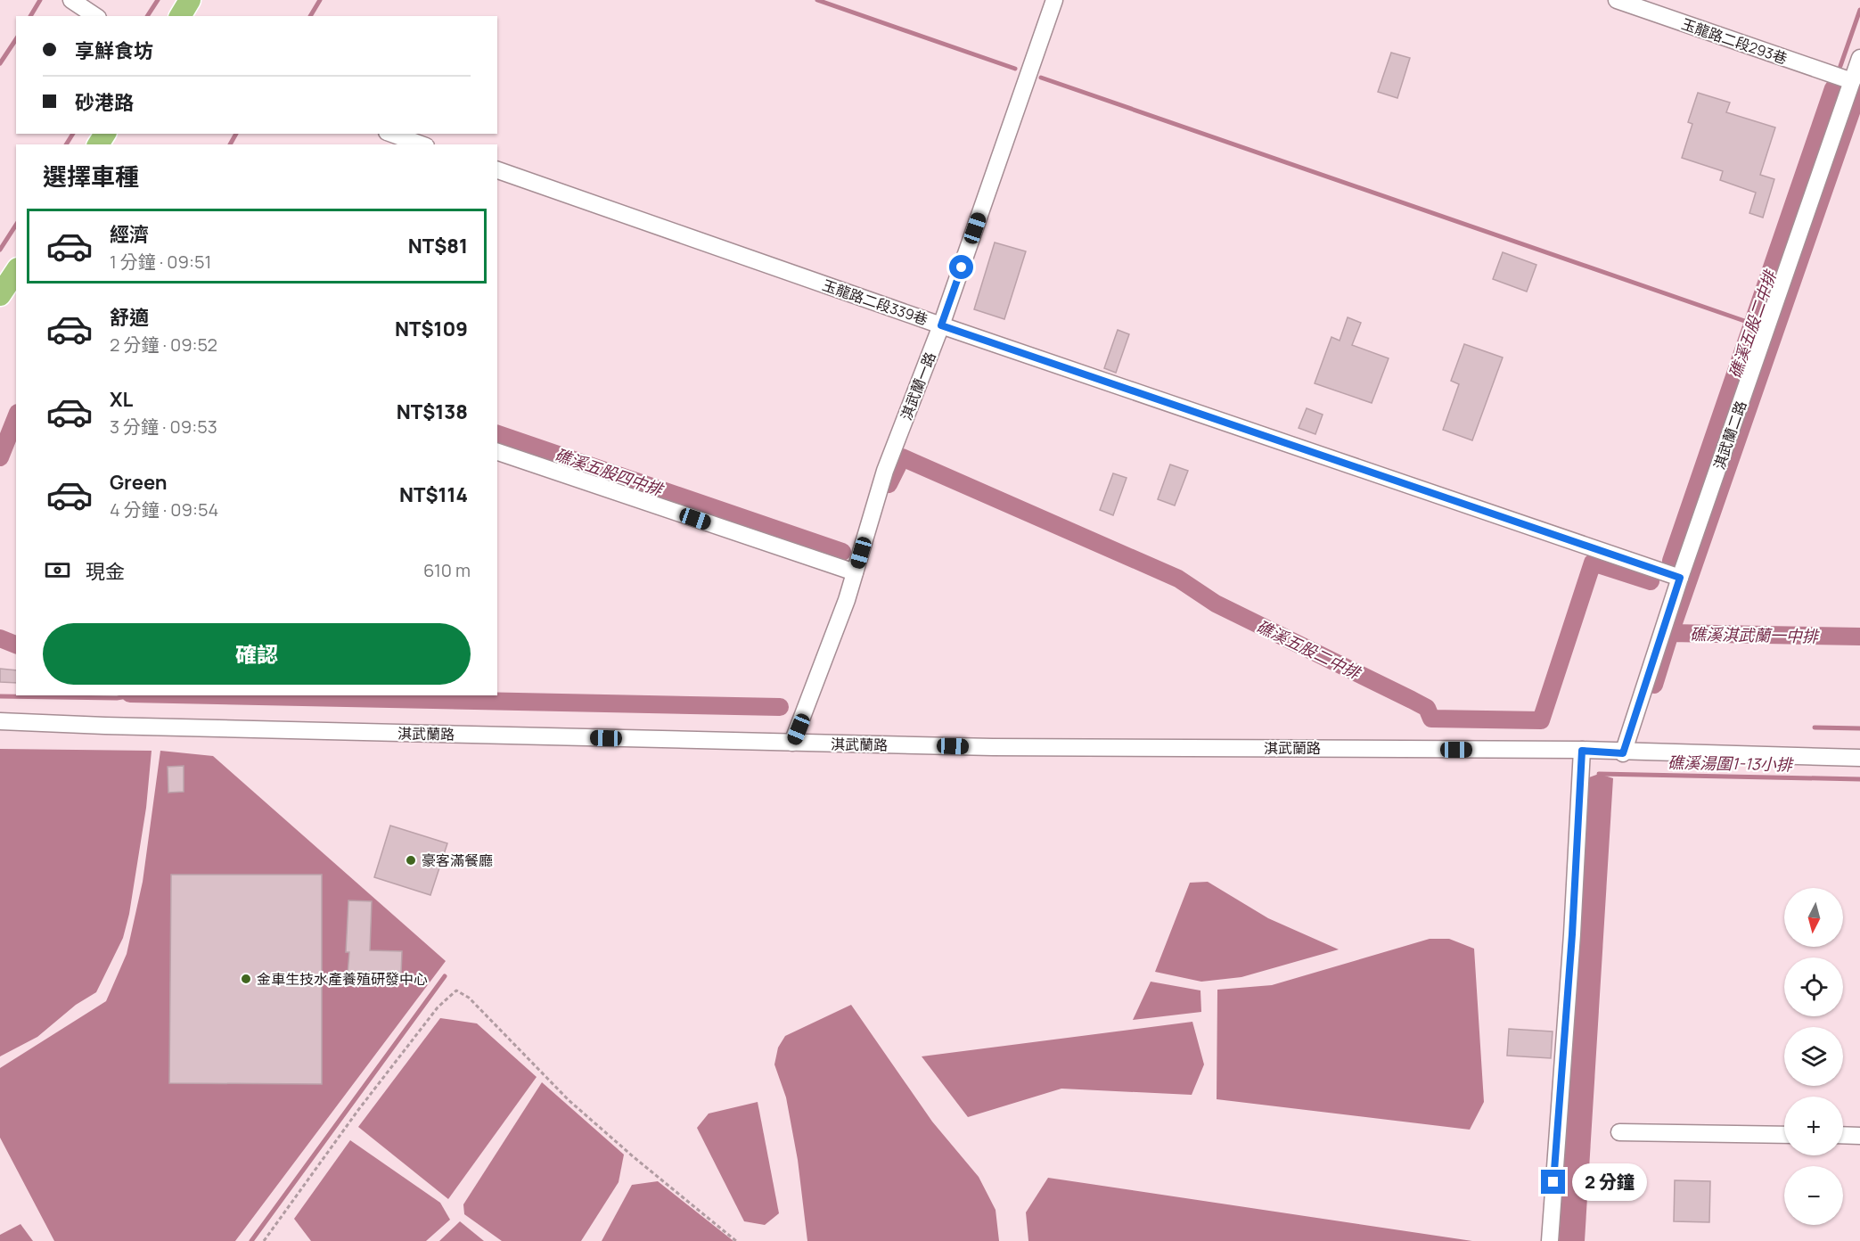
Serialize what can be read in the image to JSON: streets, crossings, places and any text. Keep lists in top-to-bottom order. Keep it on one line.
{"streets":{"street":["玉龍路二段293巷","玉龍路二段339巷","淇武蘭一路","淇武蘭二路","淇武蘭路"]},"crossings":[["玉龍路二段293巷","淇武蘭二路"],["玉龍路二段339巷","淇武蘭一路"],["玉龍路二段339巷","淇武蘭二路"],["淇武蘭一路","淇武蘭路"],["淇武蘭二路","淇武蘭路"]],"water":["礁溪五股二中排","礁溪五股四中排","礁溪淇武蘭一中排","礁溪湯圍1-13小排"],"places":["豪客滿餐廳","金車生技水產養殖研發中心"],"north":"bottom","page":{"banner":["享鮮食坊","砂港路"],"heading":"選擇車種","list":[{"name":"經濟","note":"1 分鐘 · 09:51","value":"NT$81"},{"name":"舒適","note":"2 分鐘 · 09:52","value":"NT$109"},{"name":"XL","note":"3 分鐘 · 09:53","value":"NT$138"},{"name":"Green","note":"4 分鐘 · 09:54","value":"NT$114"}],"pay":["現金","610 m"],"buttons":"確認","map_buttons":["+","−"],"bubble":"2 分鐘"}}
